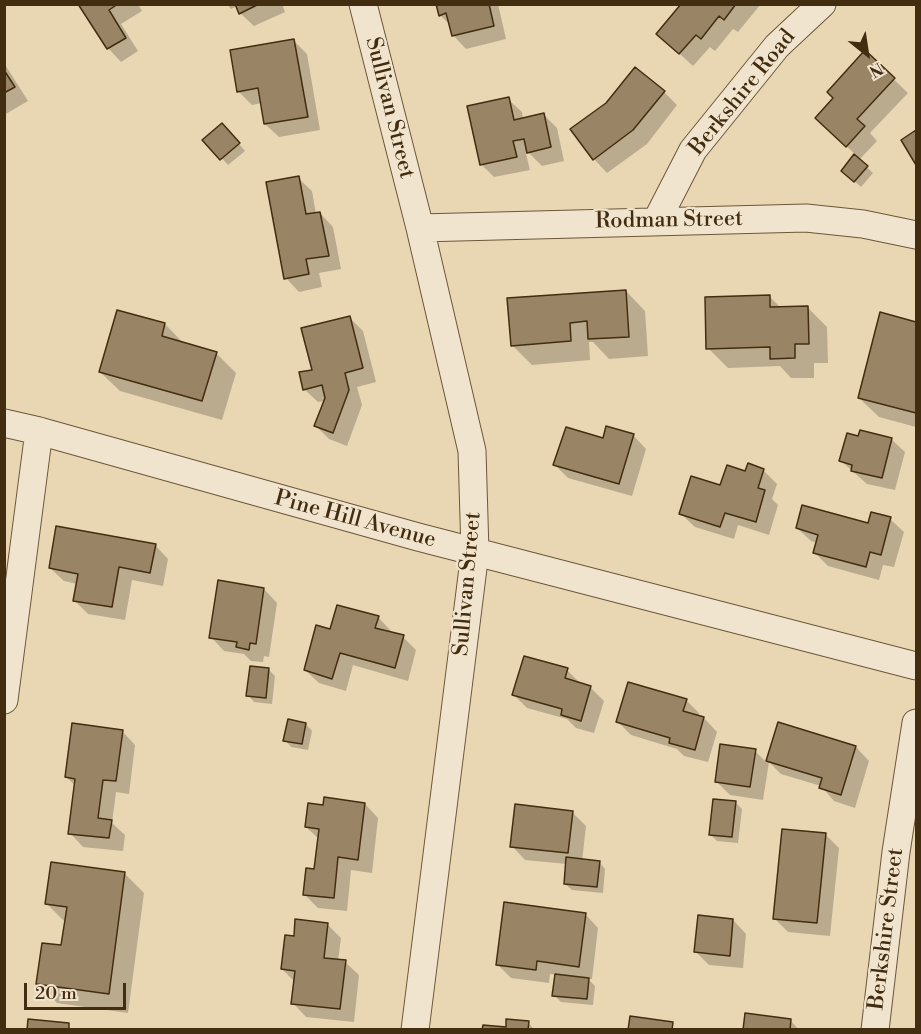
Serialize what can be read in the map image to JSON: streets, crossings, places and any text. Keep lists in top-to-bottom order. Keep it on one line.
{"streets":{"street":["Berkshire Road","Sullivan Street","Rodman Street","Pine Hill Avenue","Berkshire Street"]},"crossings":[["Berkshire Road","Rodman Street"],["Sullivan Street","Rodman Street"],["Sullivan Street","Pine Hill Avenue"]],"scale_bar":"20 m","north":"bottom right"}
